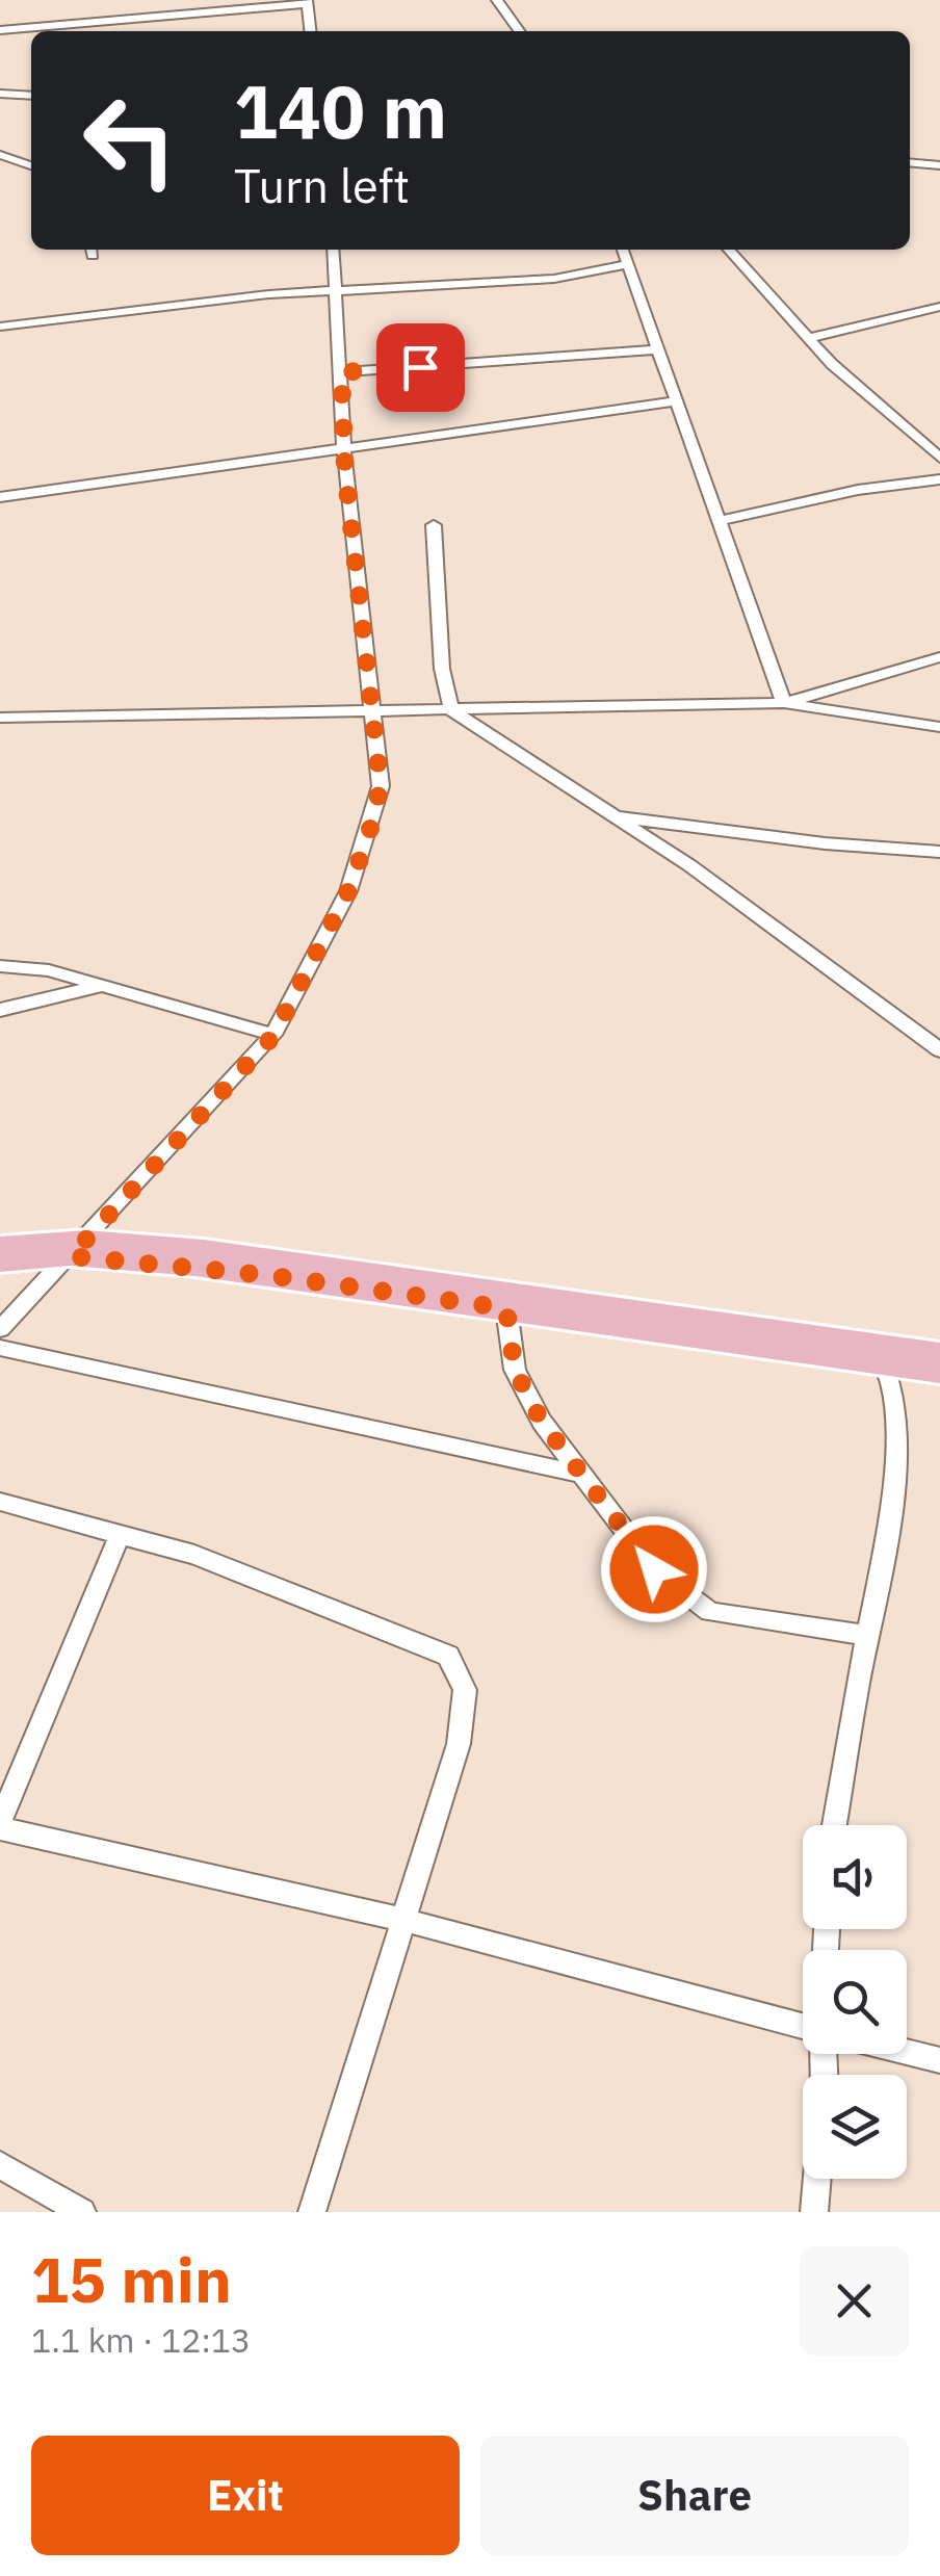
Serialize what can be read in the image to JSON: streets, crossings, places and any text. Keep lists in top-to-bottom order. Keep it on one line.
{"page":{"turn":["140 m","Turn left"],"heading":["15 min","1.1 km · 12:13"],"buttons":["Exit","Share"]}}
